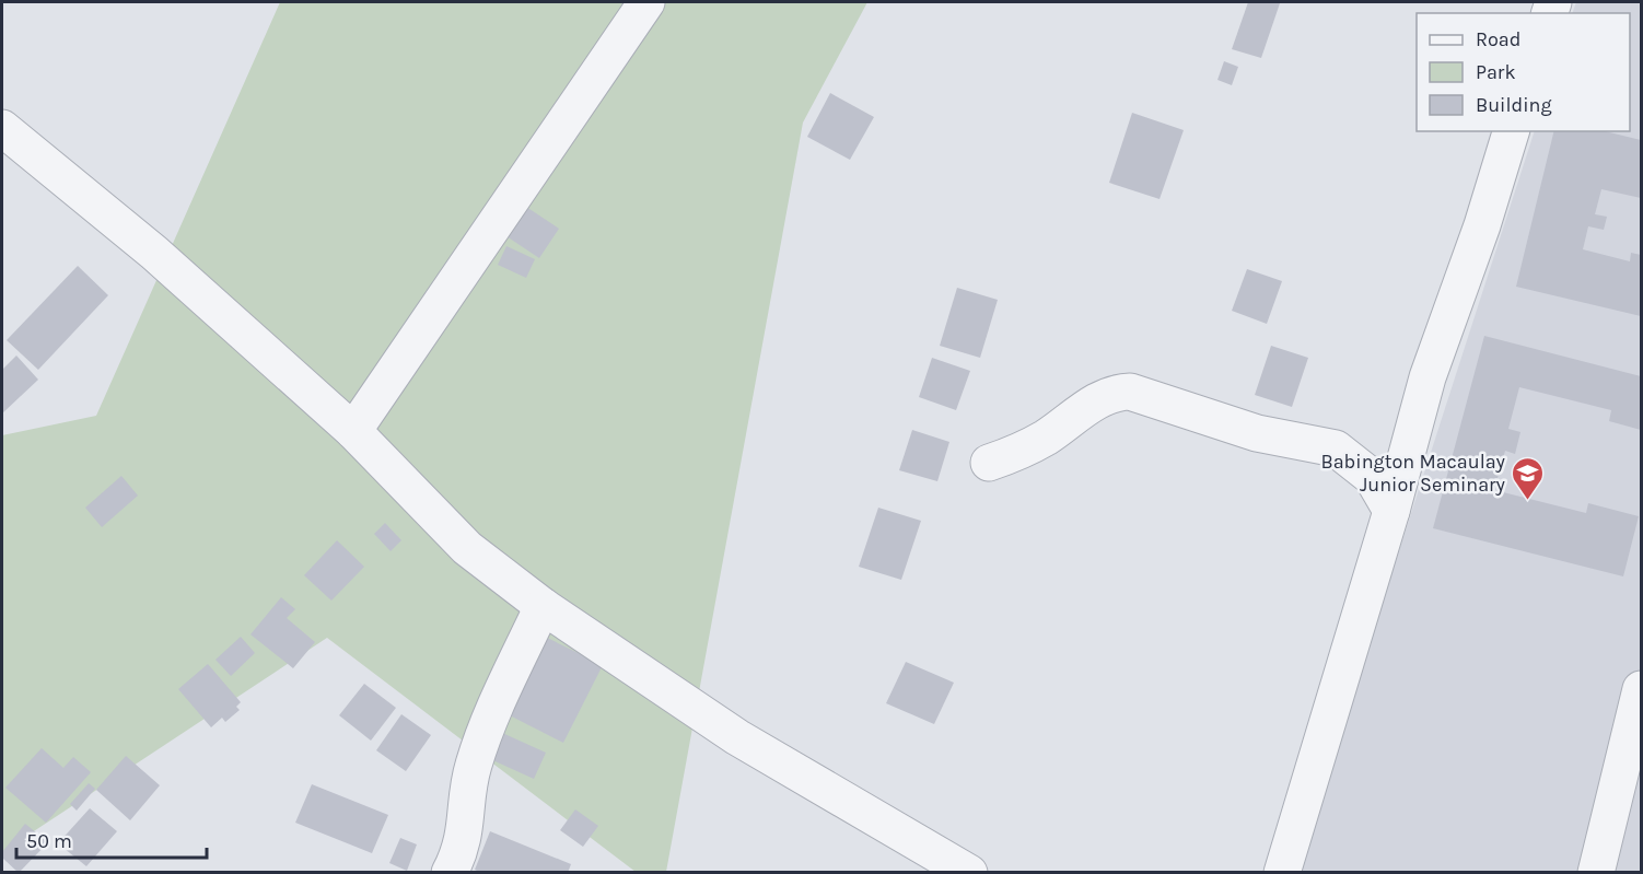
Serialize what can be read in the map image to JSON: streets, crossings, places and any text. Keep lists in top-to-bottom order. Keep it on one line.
{"places":{"school or university":["Babington Macaulay Junior Seminary"]},"legend":["Road","Park","Building"],"scale_bar":"50 m"}
